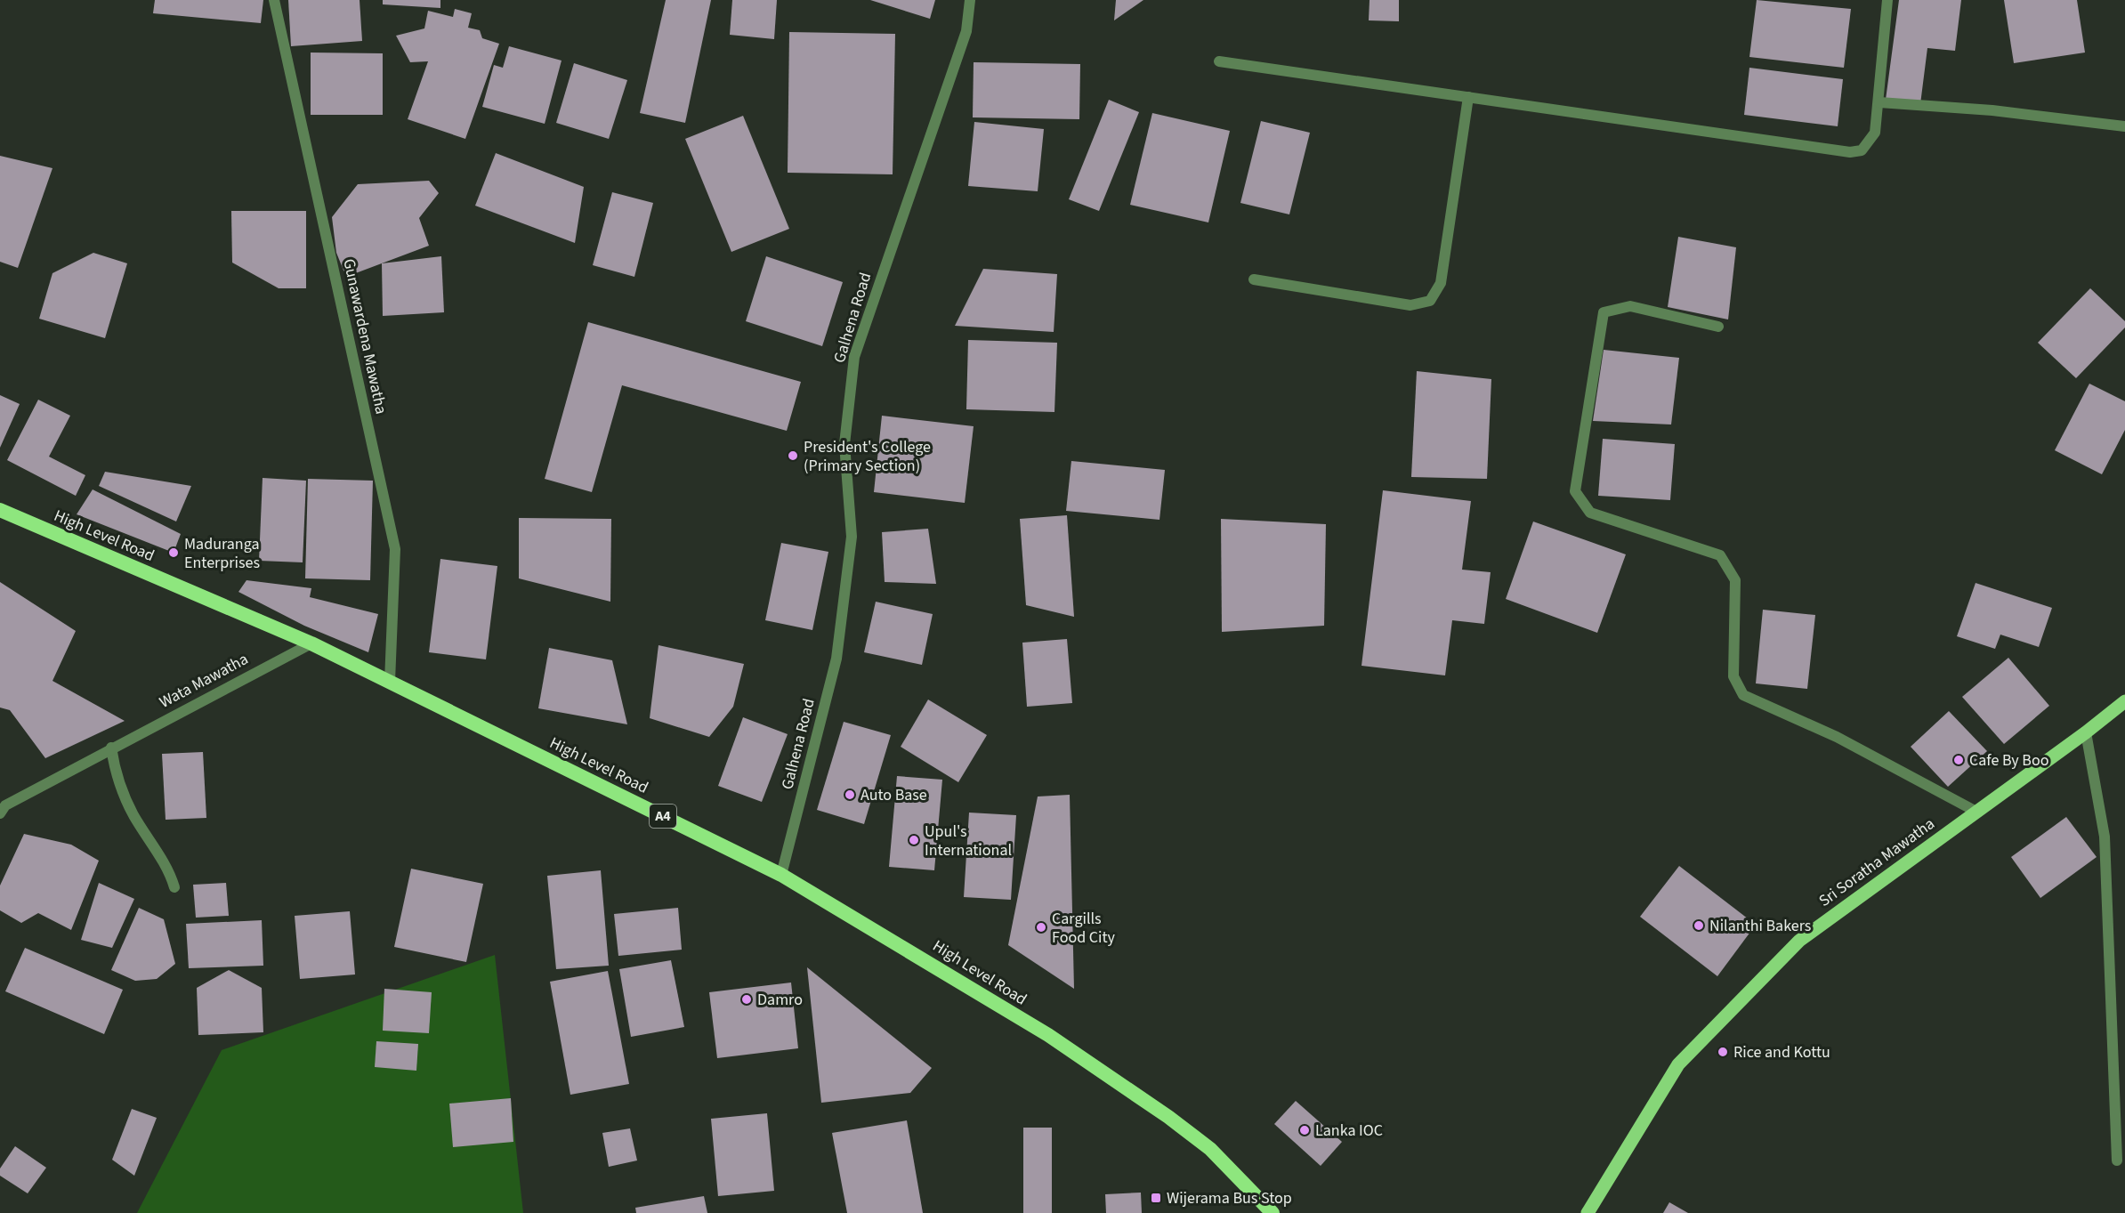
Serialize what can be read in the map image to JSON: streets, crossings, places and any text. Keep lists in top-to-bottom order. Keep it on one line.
{"streets":{"highway":["High Level Road","A4"],"main road":["Sri Soratha Mawatha"],"street":["Galhena Road","Gunawardena Mawatha","Wata Mawatha"]},"crossings":[["Galhena Road","High Level Road"],["Gunawardena Mawatha","High Level Road"],["High Level Road","Wata Mawatha"]],"places":{"other":["President's College (Primary Section)","Maduranga Enterprises","Cafe By Boo","Auto Base","Upul's International","Nilanthi Bakers","Cargills Food City","Damro","Rice and Kottu","Lanka IOC"],"transit":["Wijerama Bus Stop"]}}
